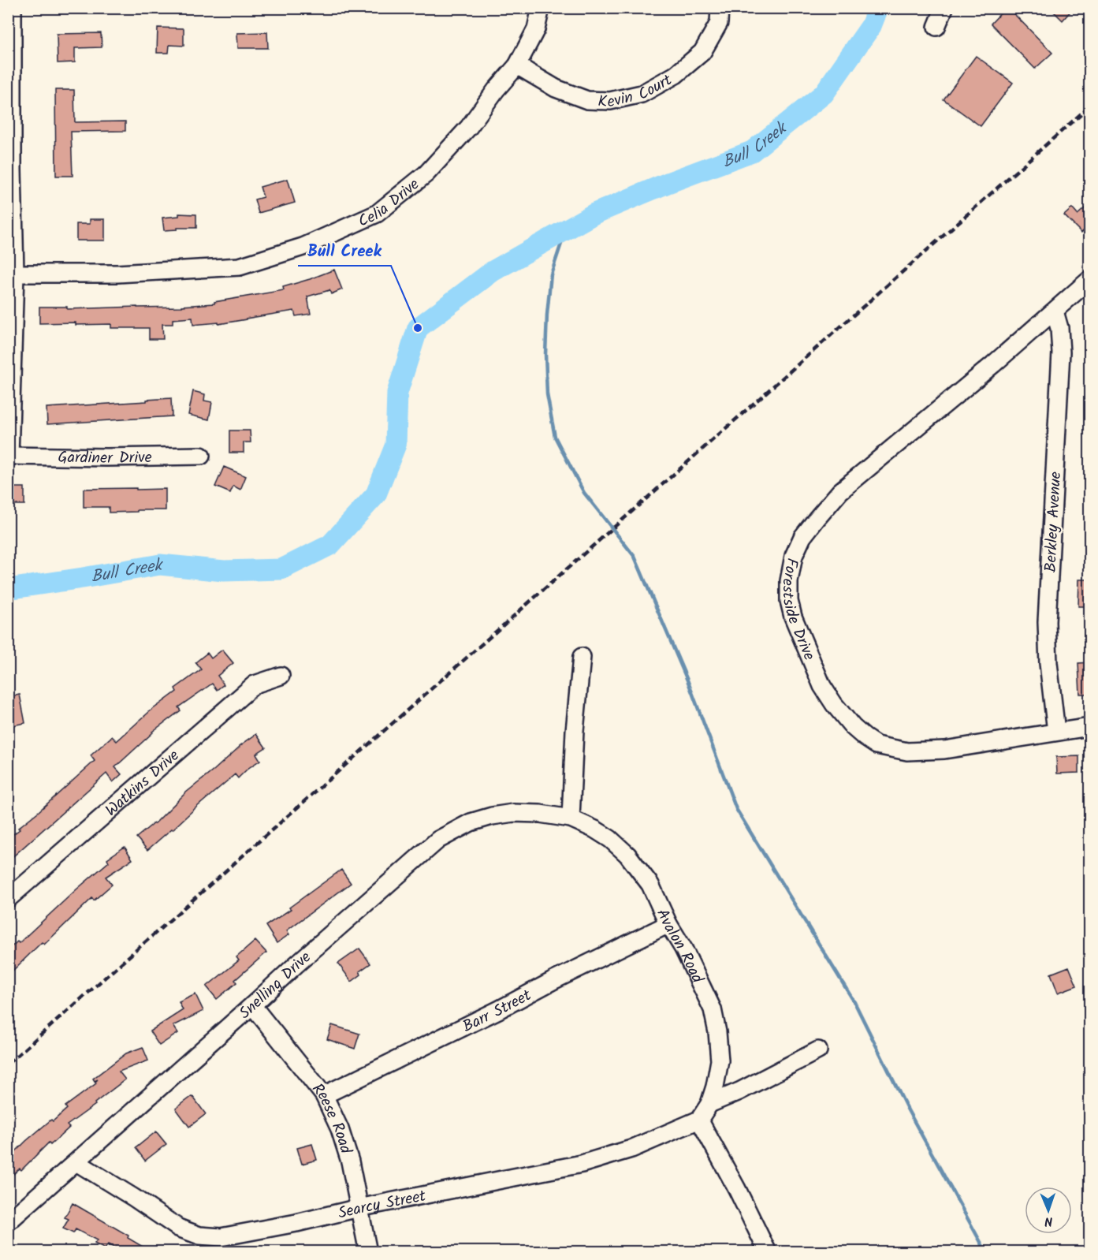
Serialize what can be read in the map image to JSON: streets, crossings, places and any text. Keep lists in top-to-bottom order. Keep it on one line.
{"streets":{"street":["Kevin Court","Celia Drive","Gardiner Drive","Berkley Avenue","Forestside Drive","Watkins Drive","Avalon Road","Snelling Drive","Barr Street","Reese Road","Searcy Street"]},"crossings":[["Kevin Court","Celia Drive"],["Berkley Avenue","Forestside Drive"],["Avalon Road","Snelling Drive"],["Avalon Road","Barr Street"],["Avalon Road","Searcy Street"],["Snelling Drive","Reese Road"],["Snelling Drive","Searcy Street"],["Barr Street","Reese Road"],["Reese Road","Searcy Street"]],"water":["Bull Creek"],"places":["Bull Creek"],"north":"bottom"}
